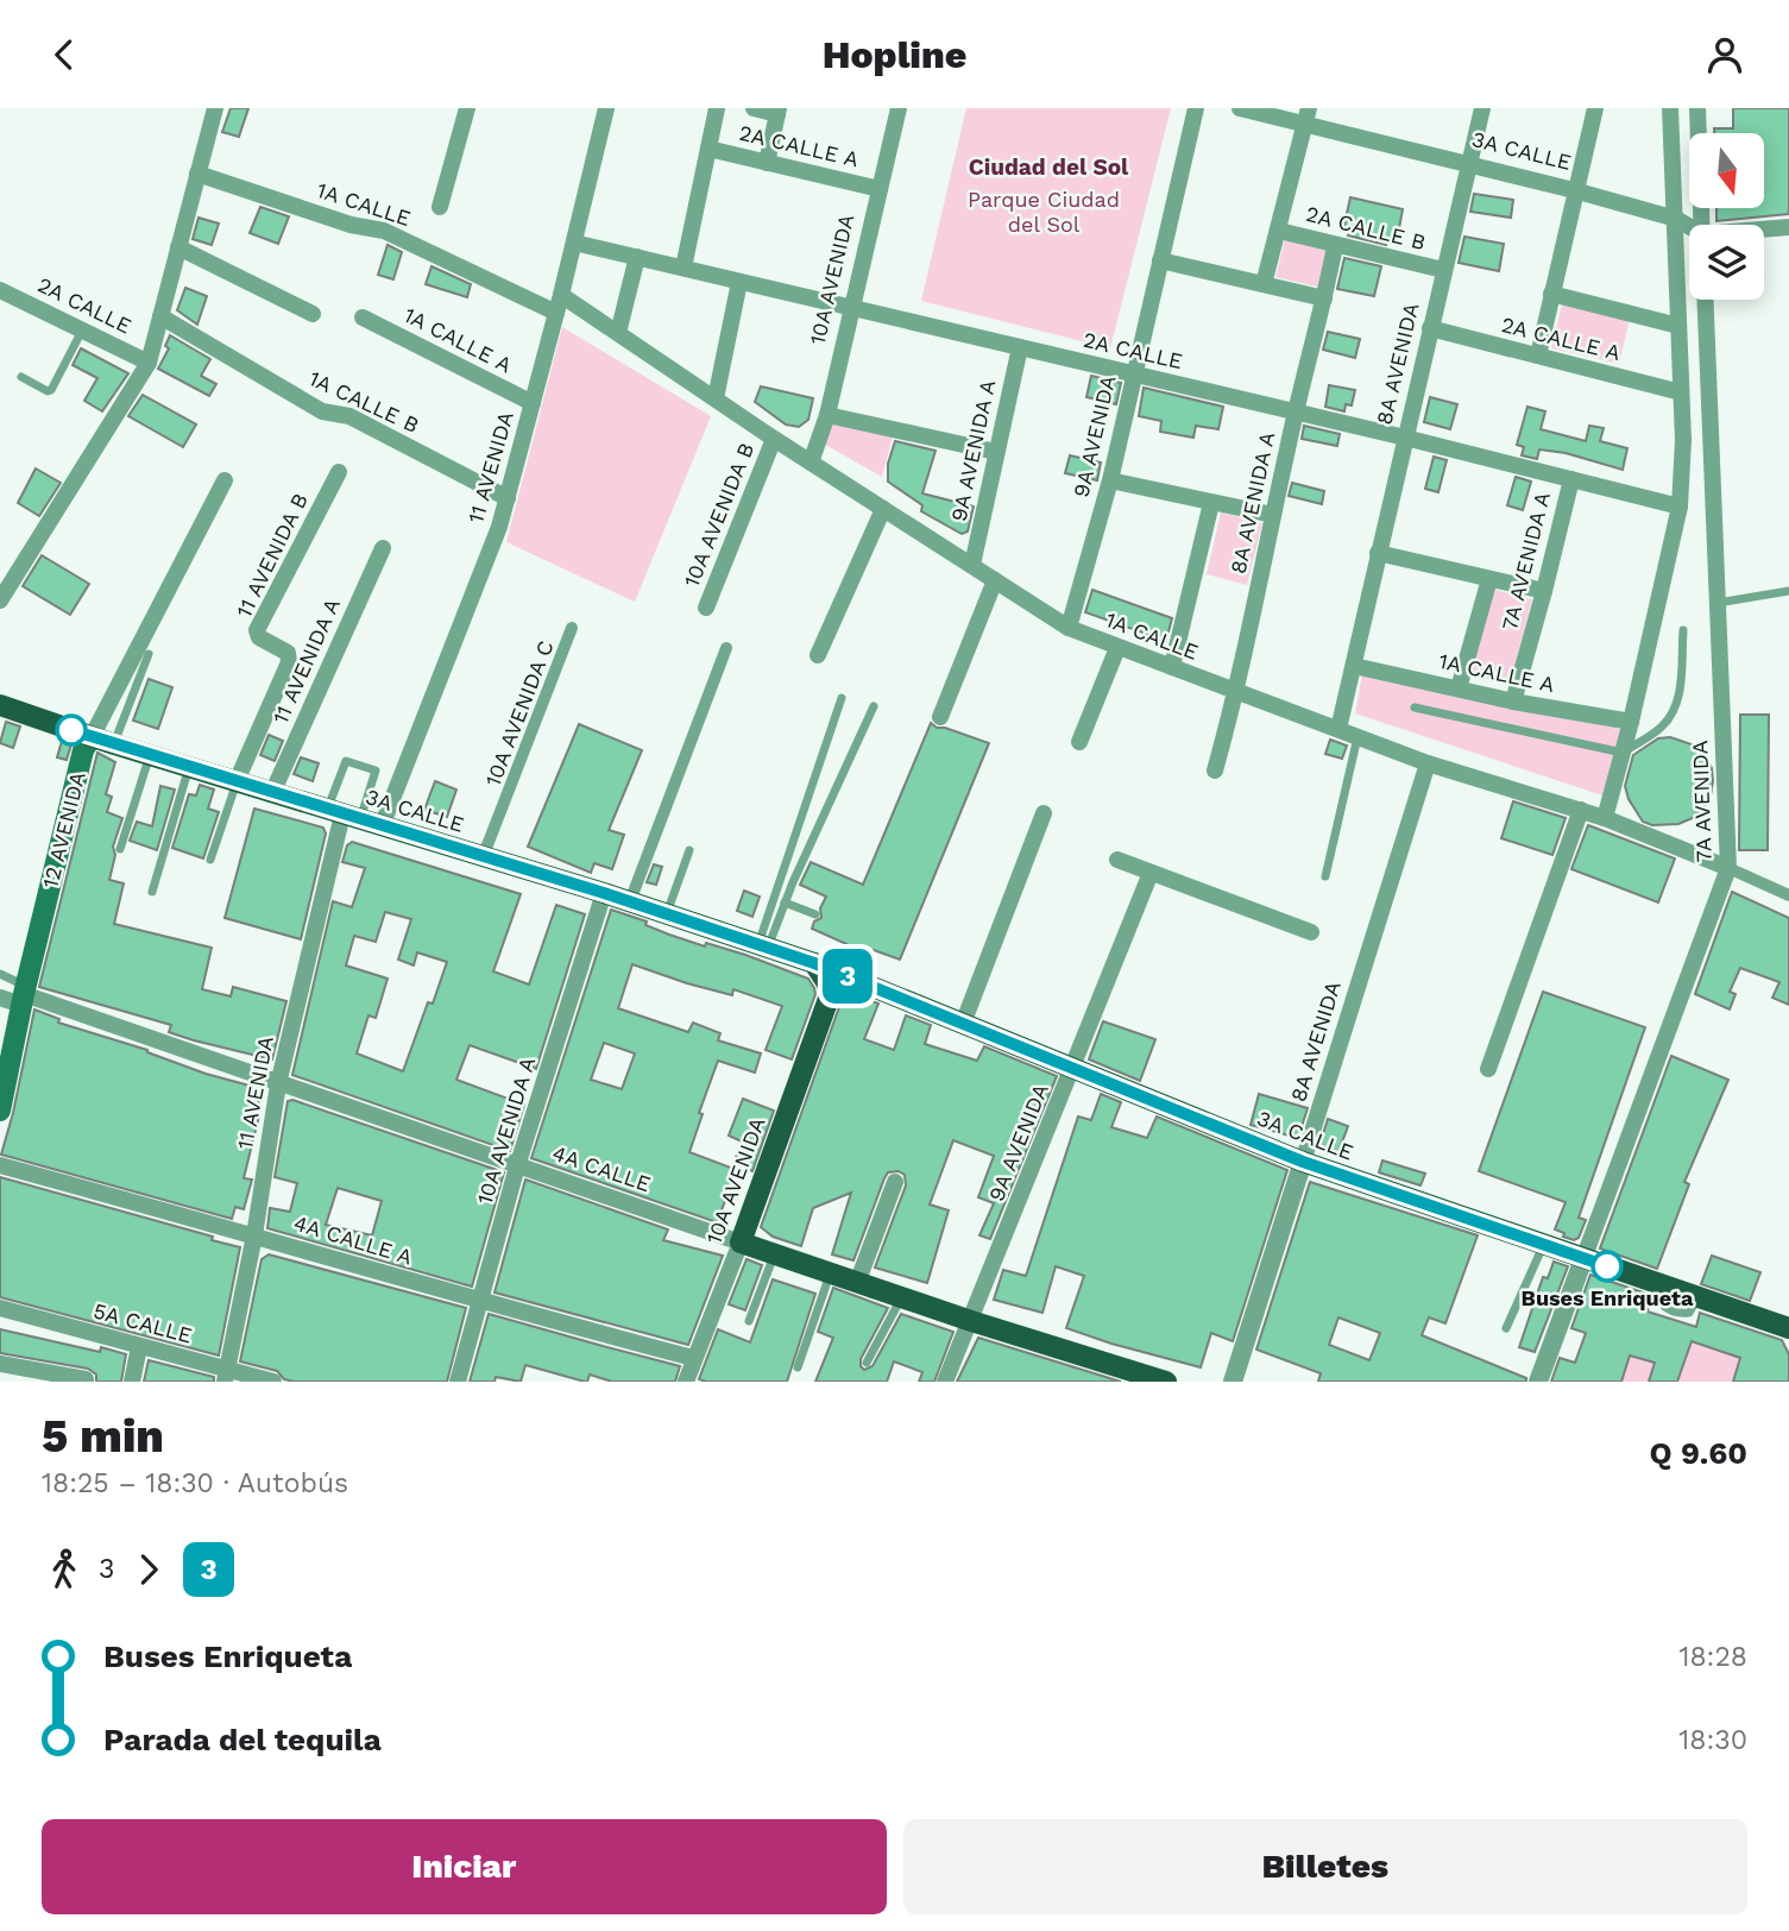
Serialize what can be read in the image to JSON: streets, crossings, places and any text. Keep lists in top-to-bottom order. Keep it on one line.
{"streets":{"main road":["3A CALLE","10A AVENIDA","12 AVENIDA","4A CALLE"],"street":["2A CALLE A","1A CALLE","2A CALLE B","2A CALLE","1A CALLE A","8A AVENIDA","1A CALLE B","9A AVENIDA","9A AVENIDA A","11 AVENIDA","8A AVENIDA A","10A AVENIDA B","11 AVENIDA B","7A AVENIDA A","11 AVENIDA A","10A AVENIDA C","7A AVENIDA","10A AVENIDA A","4A CALLE A","5A CALLE"]},"crossings":[["2A CALLE A","10A AVENIDA"],["2A CALLE A","8A AVENIDA"],["3A CALLE","8A AVENIDA"],["3A CALLE","9A AVENIDA"],["3A CALLE","11 AVENIDA"],["3A CALLE","11 AVENIDA B"],["3A CALLE","11 AVENIDA A"],["3A CALLE","10A AVENIDA C"],["3A CALLE","7A AVENIDA"],["3A CALLE","12 AVENIDA"],["3A CALLE","10A AVENIDA A"],["1A CALLE","10A AVENIDA"],["1A CALLE","8A AVENIDA"],["1A CALLE","9A AVENIDA"],["1A CALLE","9A AVENIDA A"],["1A CALLE","11 AVENIDA"],["1A CALLE","8A AVENIDA A"],["1A CALLE","10A AVENIDA B"],["1A CALLE","7A AVENIDA"],["2A CALLE B","8A AVENIDA"],["2A CALLE B","8A AVENIDA A"],["10A AVENIDA","2A CALLE"],["10A AVENIDA","4A CALLE"],["10A AVENIDA","4A CALLE A"],["2A CALLE","8A AVENIDA"],["2A CALLE","9A AVENIDA"],["2A CALLE","9A AVENIDA A"],["2A CALLE","11 AVENIDA"],["2A CALLE","8A AVENIDA A"],["2A CALLE","7A AVENIDA A"],["1A CALLE A","8A AVENIDA"],["1A CALLE A","11 AVENIDA"],["1A CALLE A","7A AVENIDA A"],["1A CALLE B","11 AVENIDA"],["9A AVENIDA","4A CALLE"],["11 AVENIDA","4A CALLE"],["11 AVENIDA","4A CALLE A"],["11 AVENIDA","5A CALLE"],["12 AVENIDA","4A CALLE"],["10A AVENIDA A","4A CALLE"],["10A AVENIDA A","4A CALLE A"]],"districts":["Ciudad del Sol"],"parks":["Parque Ciudad del Sol"],"places":["Buses Enriqueta"],"lines":["bus line 3"],"north":"bottom","page":{"header":"Hopline","on_map":"3","heading":["5 min","18:25 – 18:30 · Autobús","Q 9.60"],"legs":["3","3"],"list":[{"name":"Buses Enriqueta","value":"18:28"},{"name":"Parada del tequila","value":"18:30"}],"buttons":["Iniciar","Billetes"]}}
